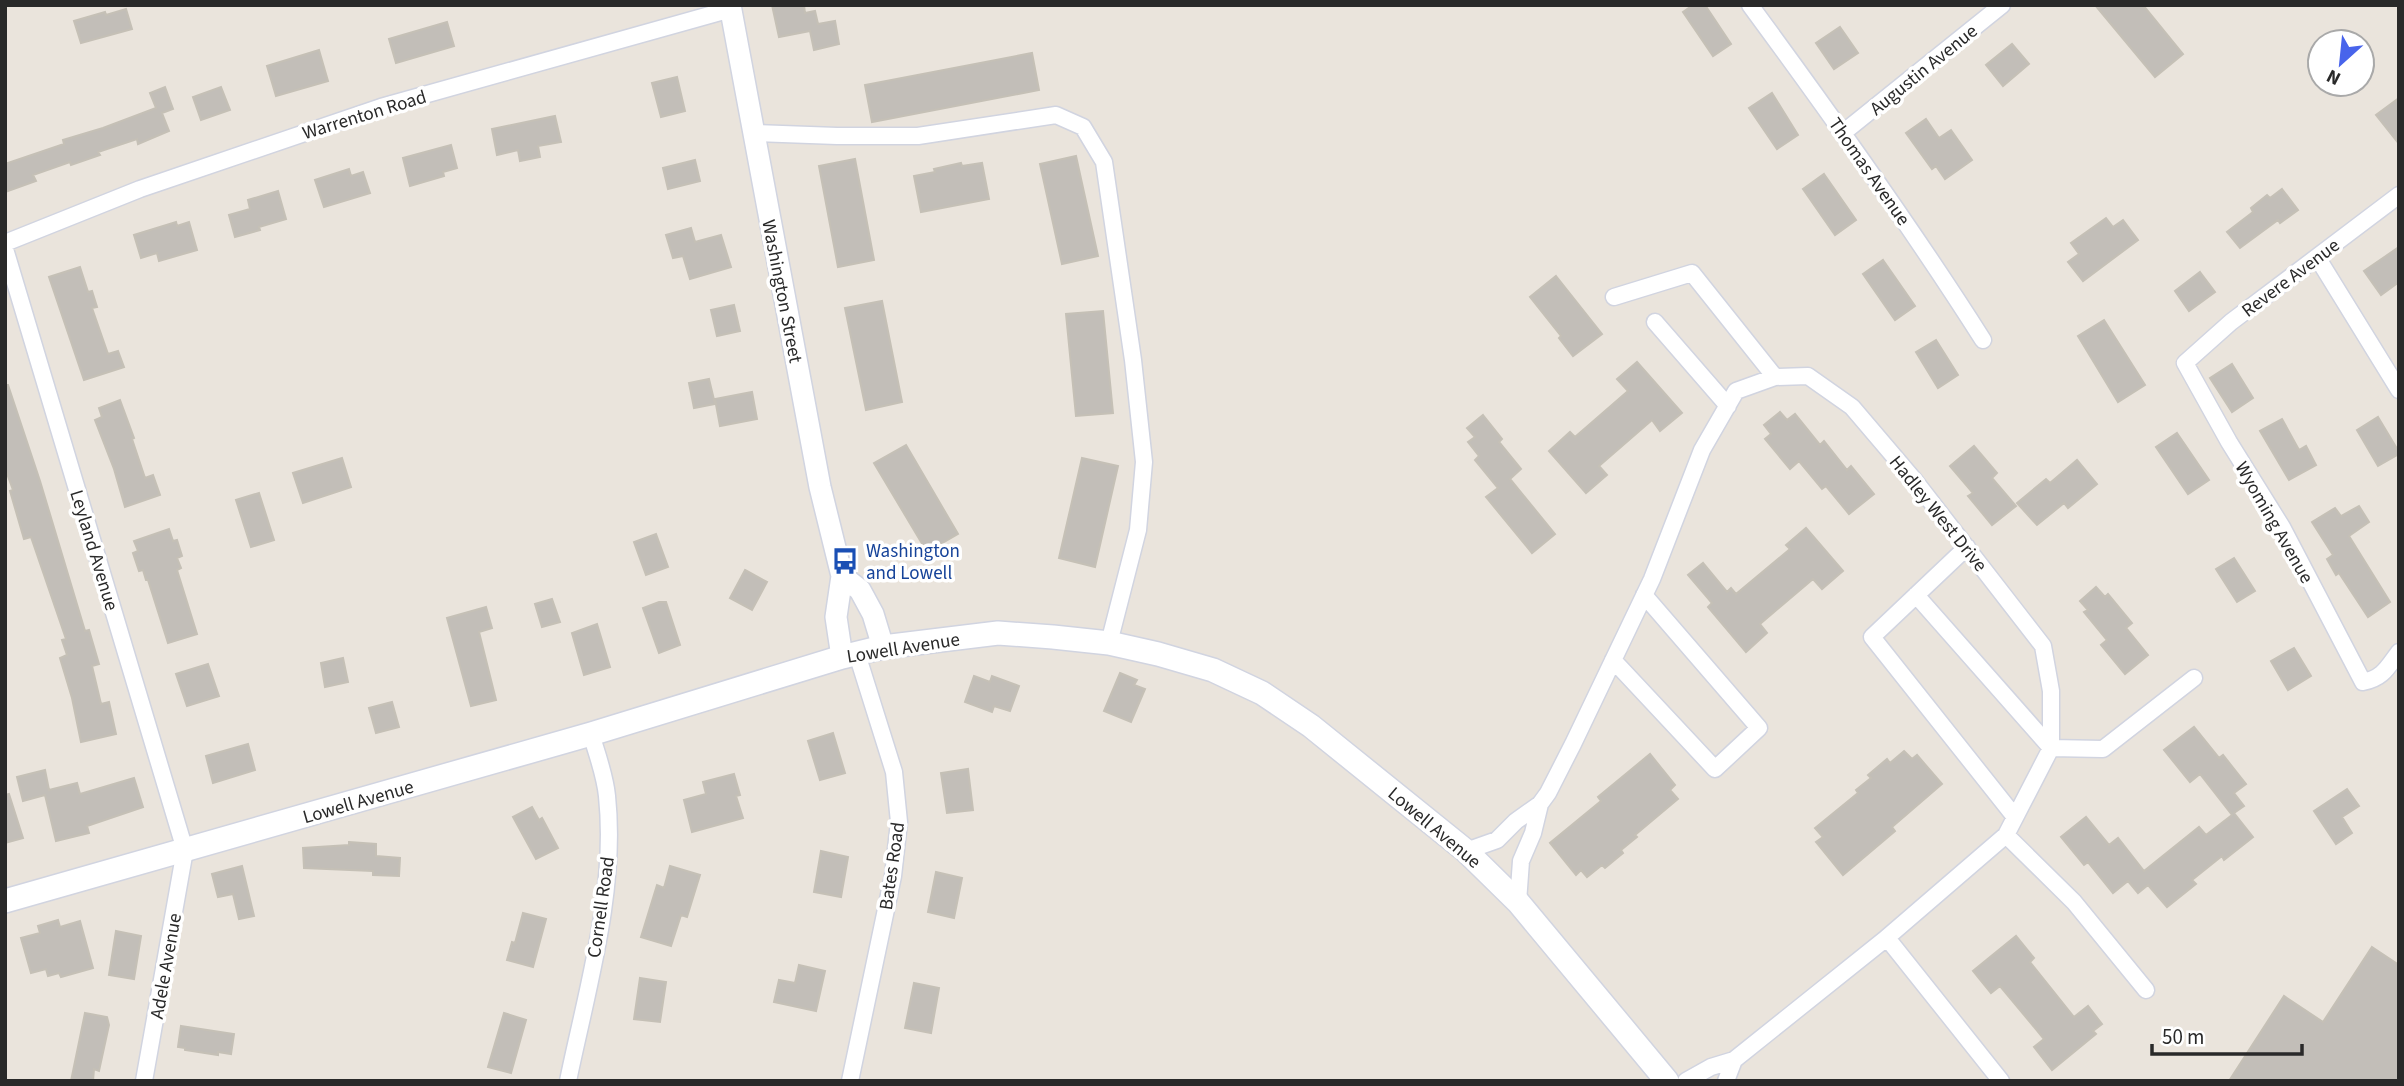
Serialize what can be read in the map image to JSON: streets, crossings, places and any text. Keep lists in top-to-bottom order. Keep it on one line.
{"streets":{"main road":["Lowell Avenue"],"street":["Augustin Avenue","Warrenton Road","Thomas Avenue","Revere Avenue","Washington Street","Hadley West Drive","Wyoming Avenue","Leyland Avenue","Bates Road","Cornell Road","Adele Avenue"]},"crossings":[["Augustin Avenue","Thomas Avenue"],["Warrenton Road","Washington Street"],["Revere Avenue","Wyoming Avenue"],["Washington Street","Lowell Avenue"],["Washington Street","Bates Road"],["Hadley West Drive","Lowell Avenue"],["Leyland Avenue","Lowell Avenue"],["Leyland Avenue","Adele Avenue"],["Lowell Avenue","Bates Road"],["Lowell Avenue","Cornell Road"],["Lowell Avenue","Adele Avenue"]],"places":{"bus stop":["Washington and Lowell"]},"scale_bar":"50 m","north":"bottom left"}
